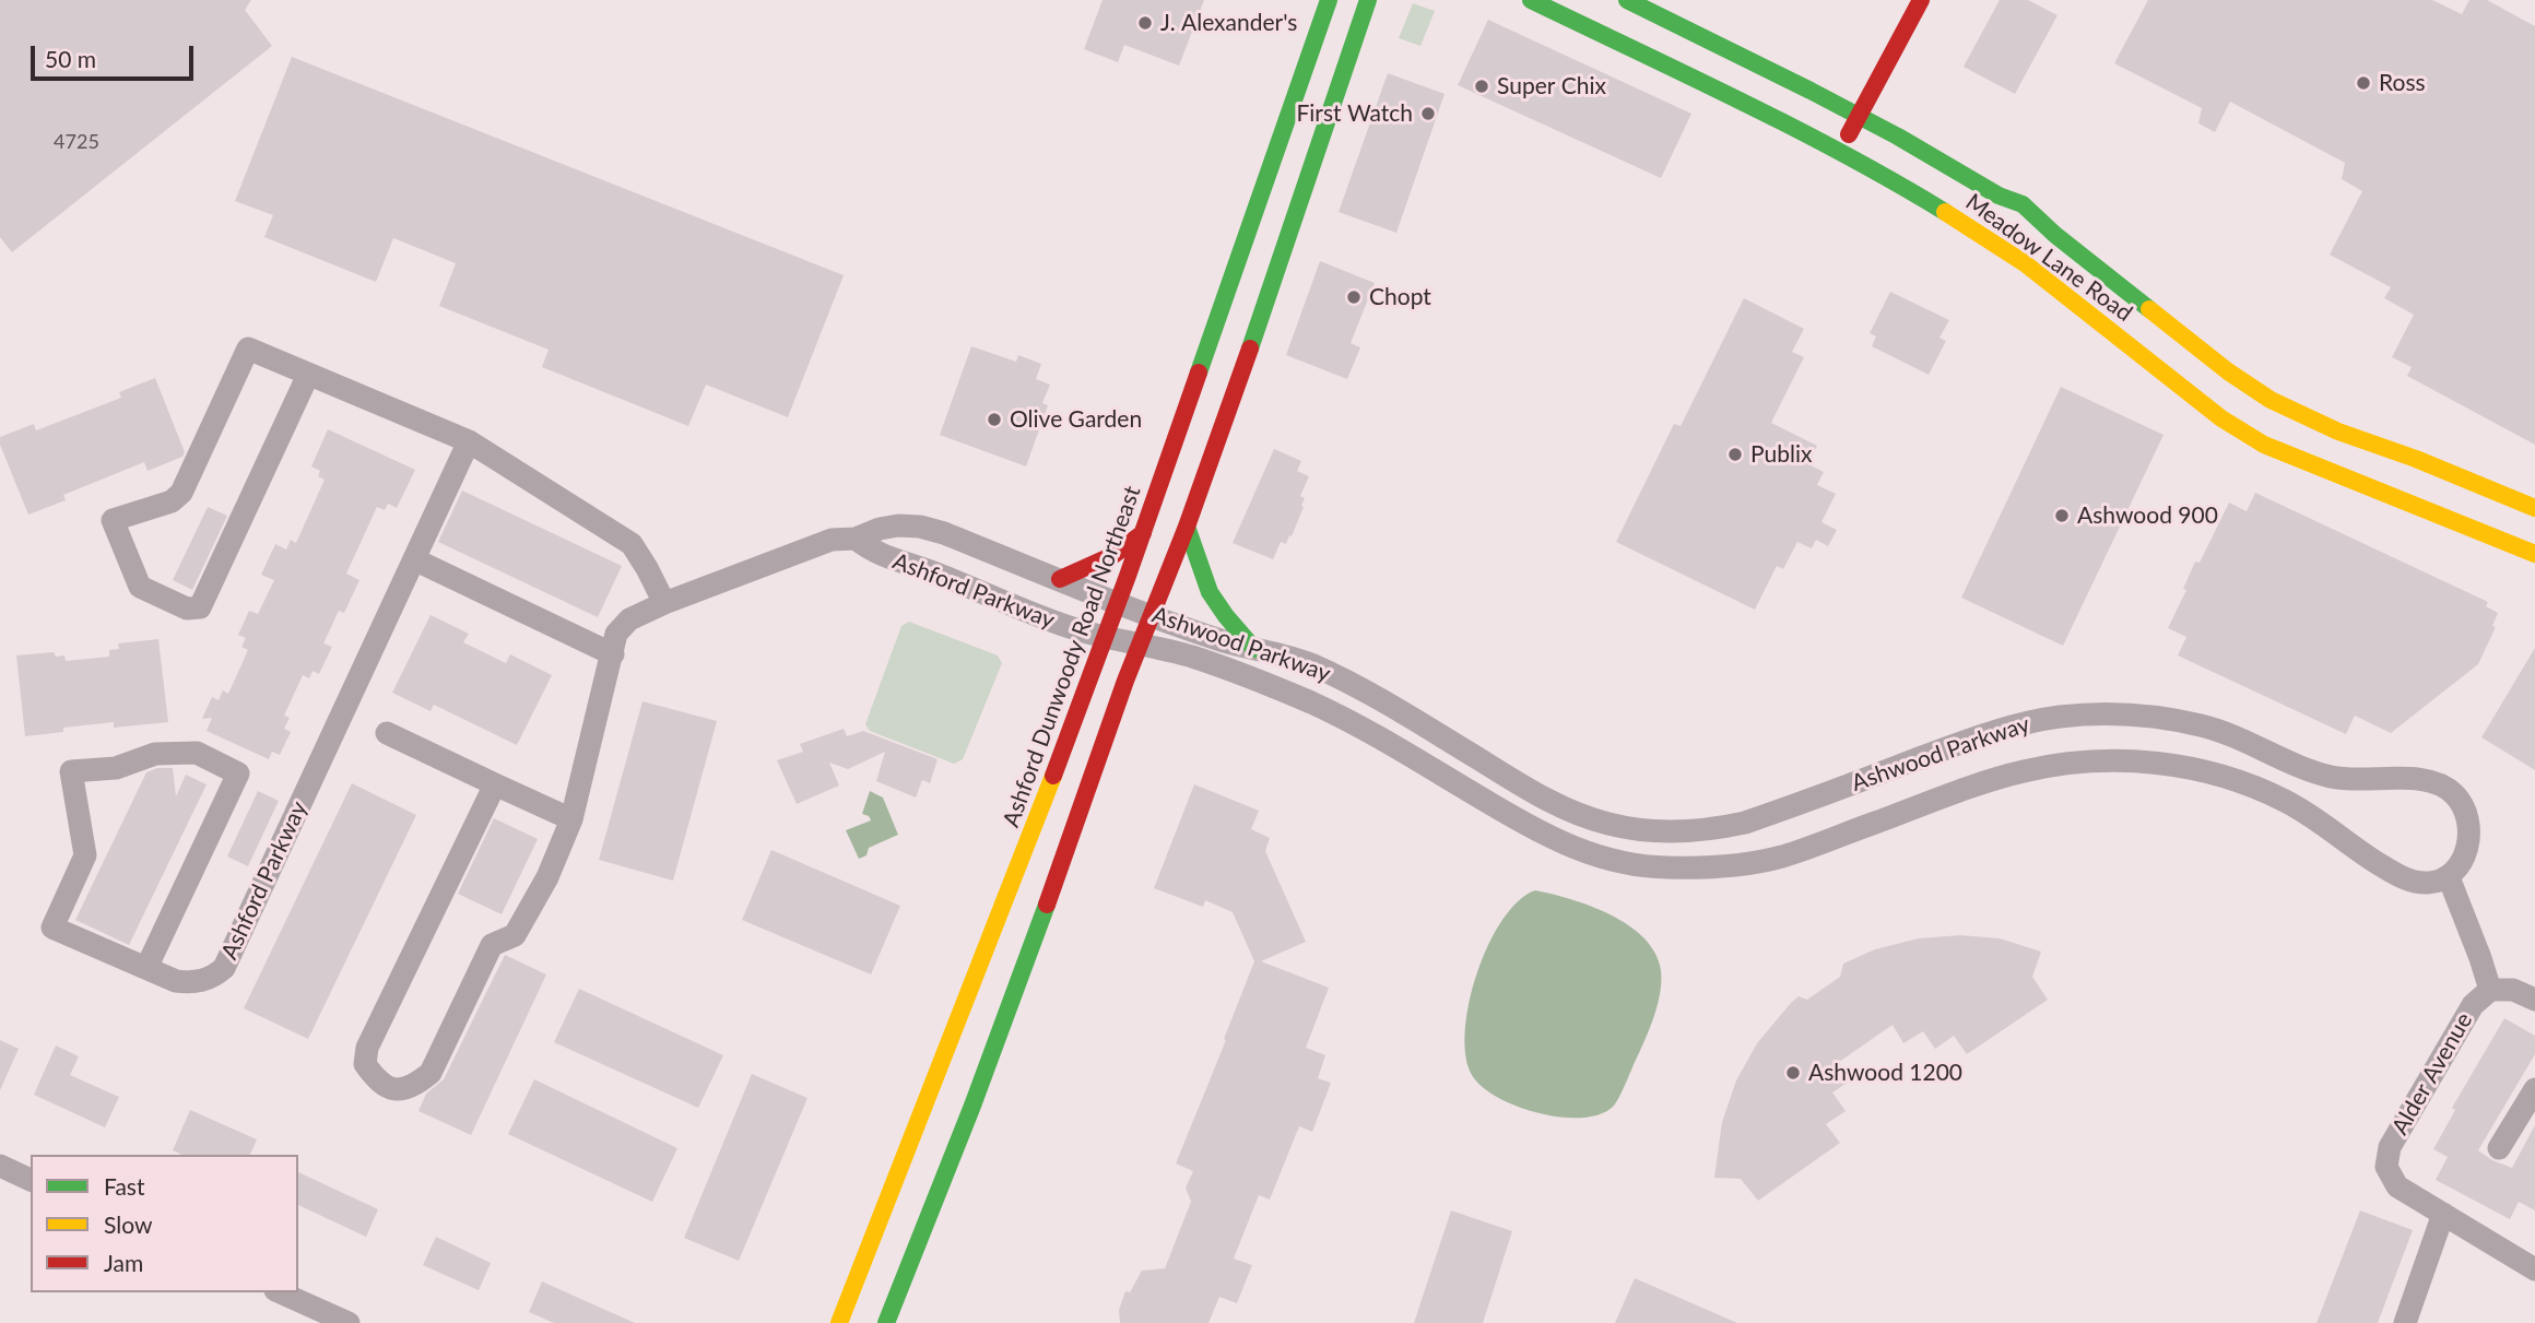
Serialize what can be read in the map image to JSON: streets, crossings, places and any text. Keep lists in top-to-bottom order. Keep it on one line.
{"streets":{"main road":["Meadow Lane Road","Ashford Dunwoody Road Northeast"],"street":["Ashford Parkway","Ashwood Parkway","Alder Avenue"]},"crossings":[["Ashford Parkway","Ashwood Parkway"],["Ashford Parkway","Ashford Dunwoody Road Northeast"],["Ashwood Parkway","Ashford Dunwoody Road Northeast"]],"places":["J. Alexander's","Ross","Super Chix","First Watch","Chopt","Olive Garden","Publix","Ashwood 900","Ashwood 1200"],"house_numbers":["4725"],"legend":["Fast","Slow","Jam"],"scale_bar":"50 m"}
